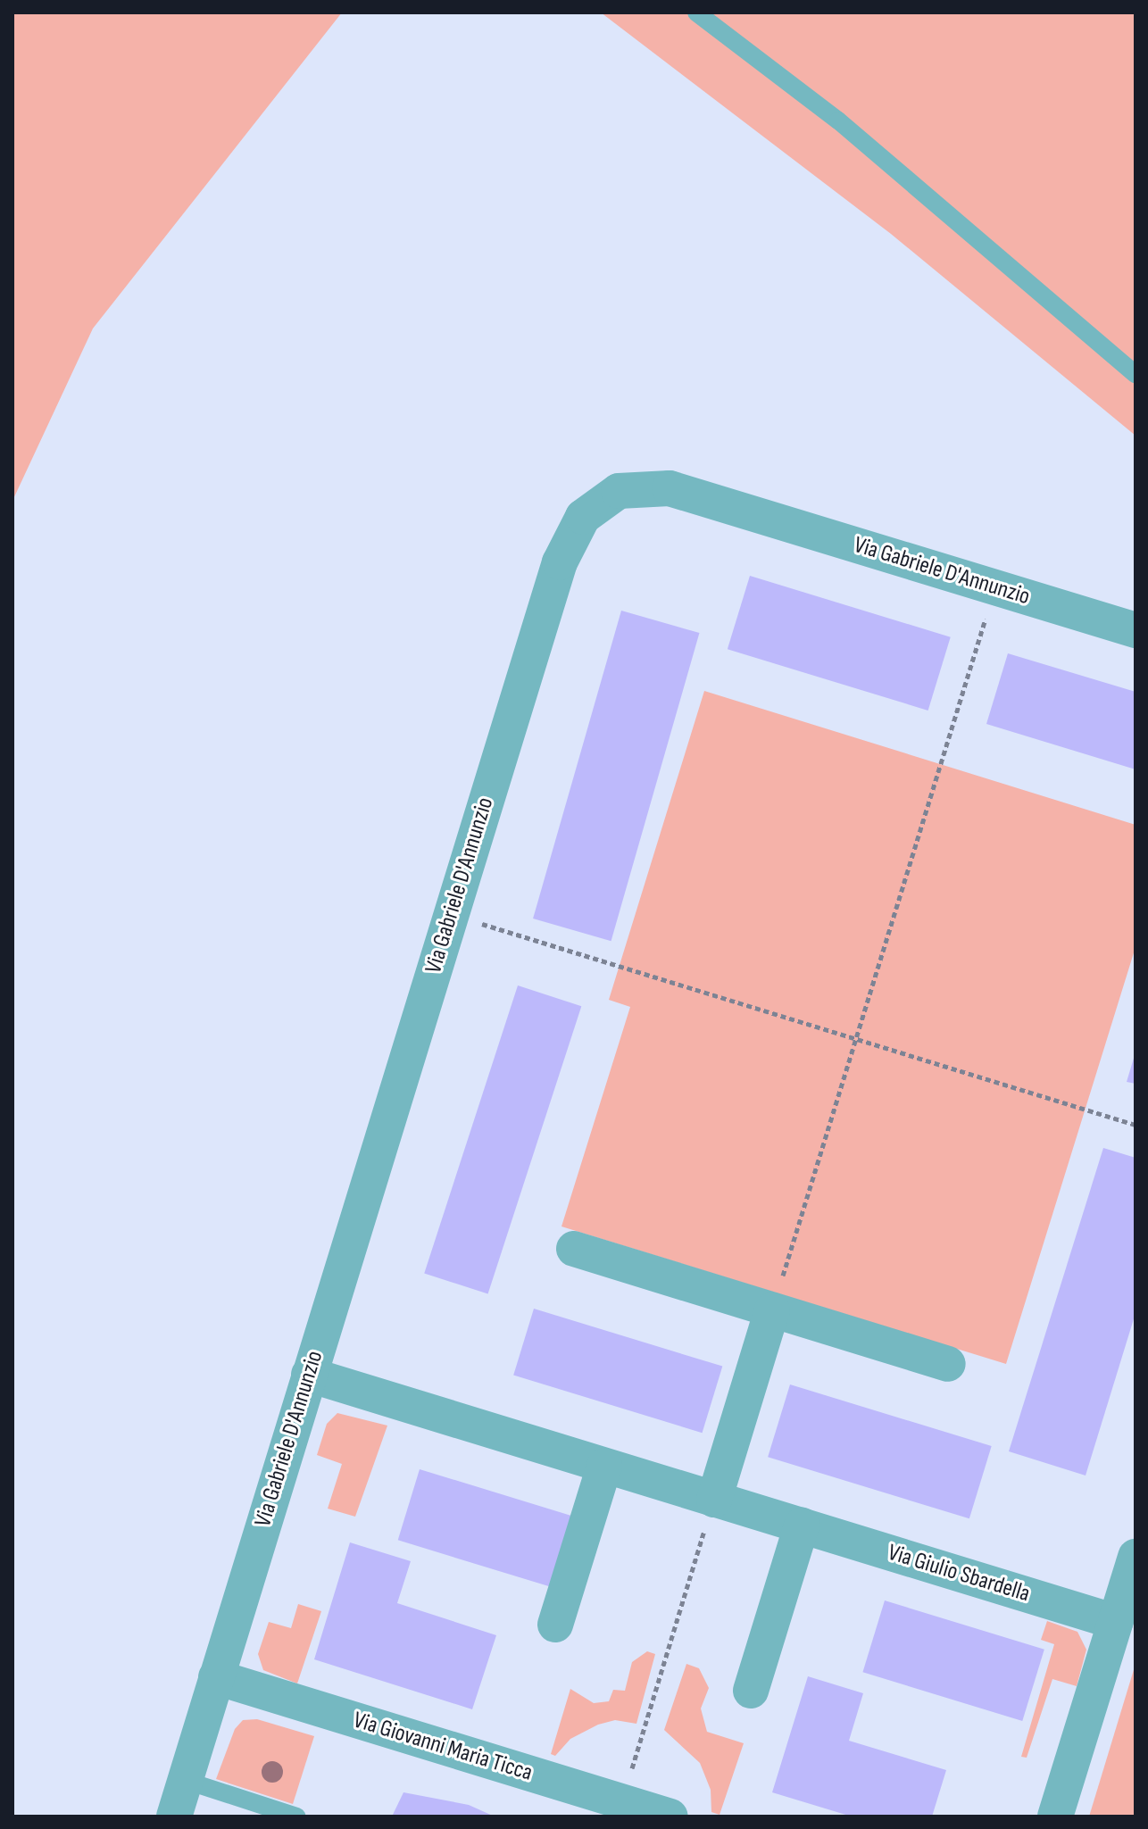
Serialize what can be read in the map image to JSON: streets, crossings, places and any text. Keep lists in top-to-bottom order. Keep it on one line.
{"streets":{"street":["Via Gabriele D'Annunzio","Via Giulio Sbardella","Via Giovanni Maria Ticca"]},"crossings":[["Via Gabriele D'Annunzio","Via Giulio Sbardella"],["Via Gabriele D'Annunzio","Via Giovanni Maria Ticca"]]}
